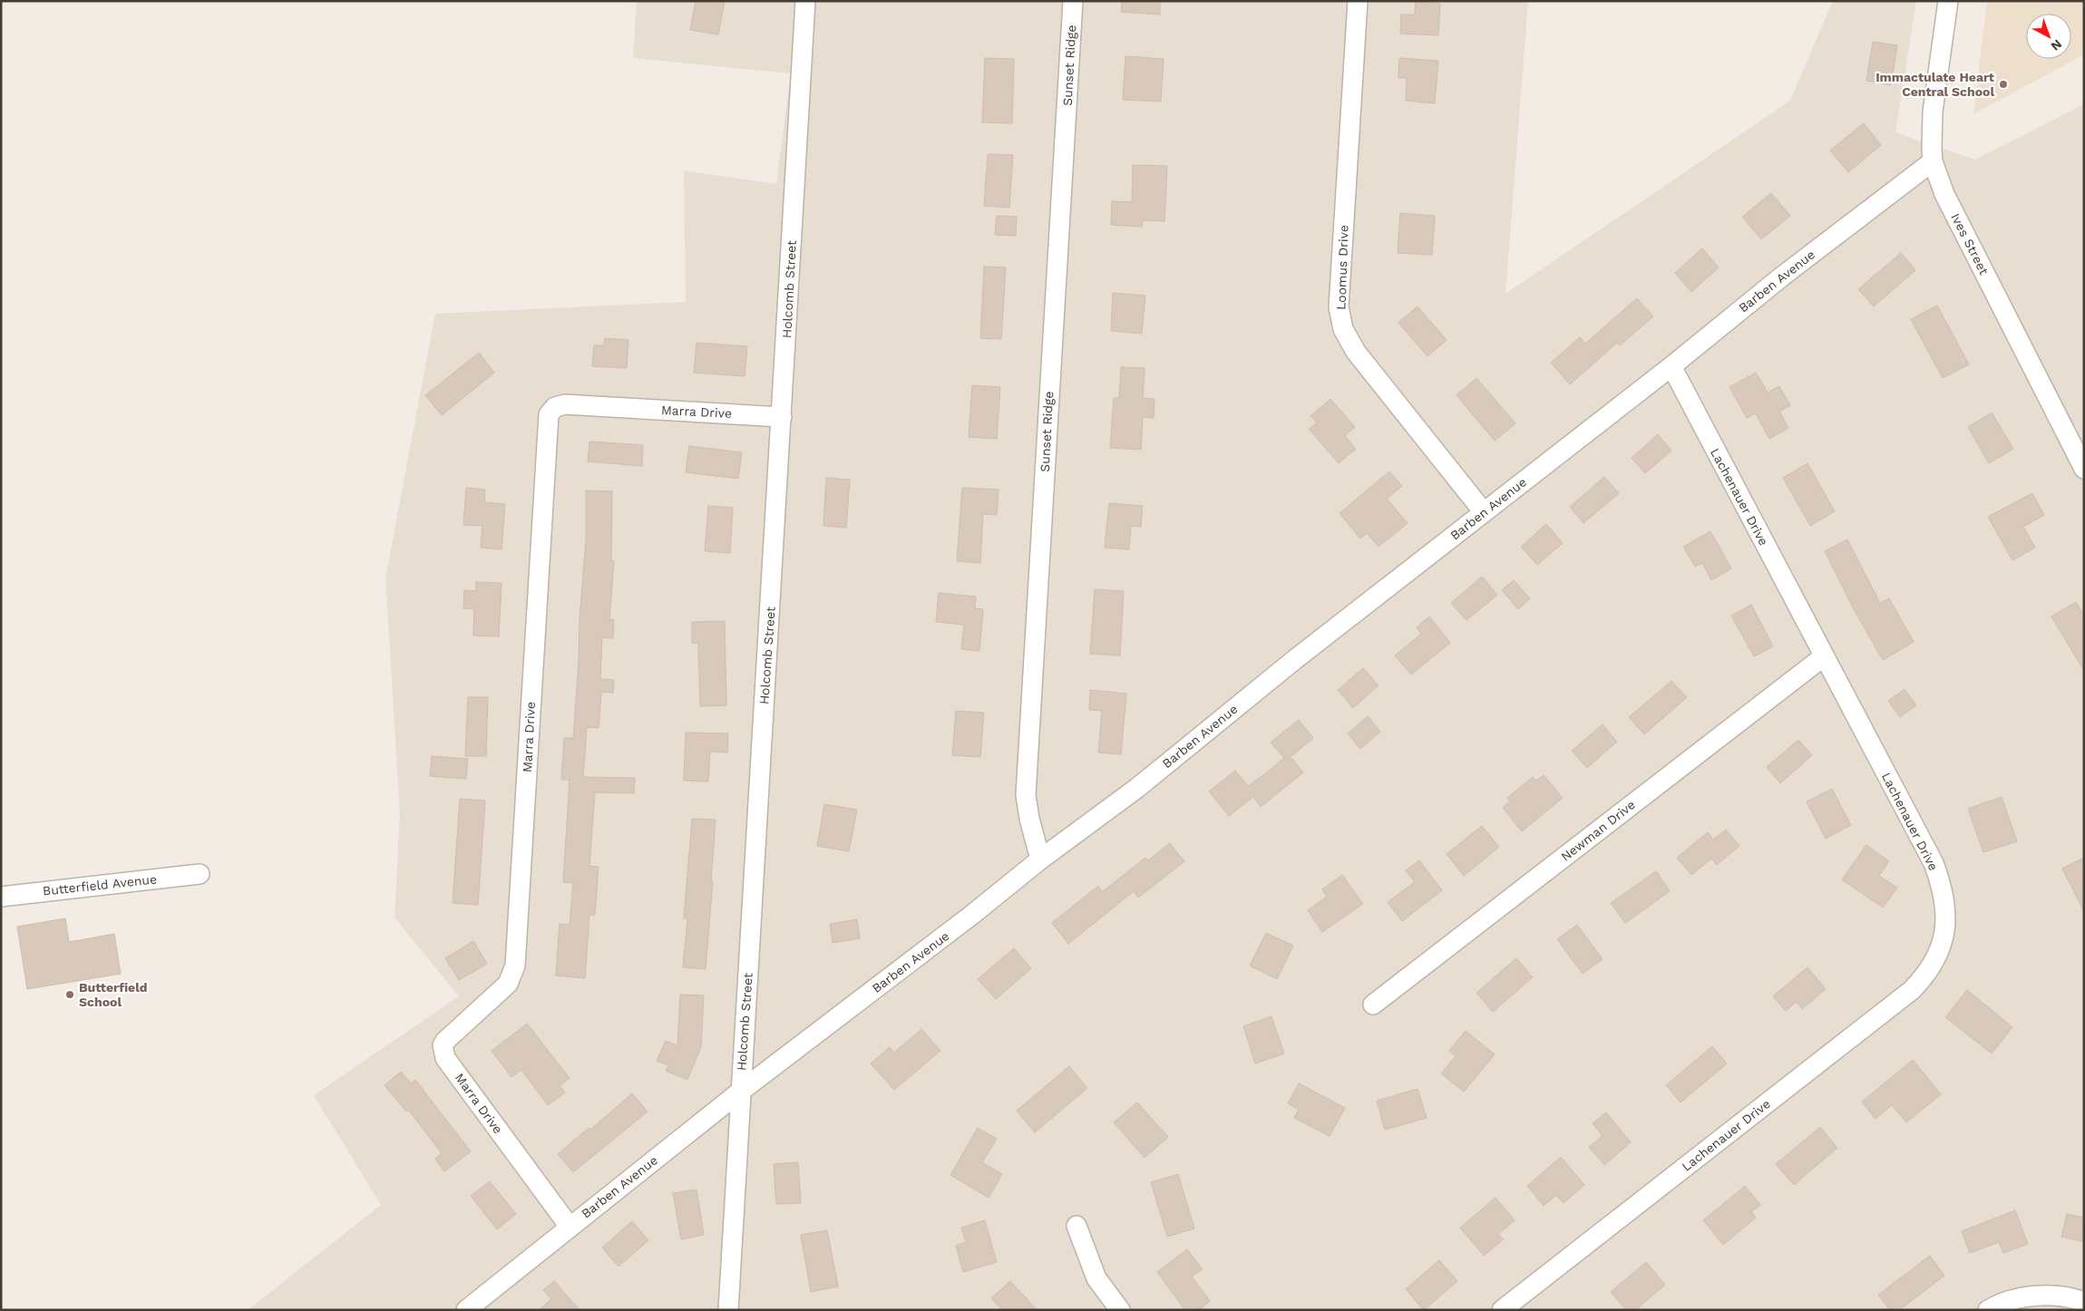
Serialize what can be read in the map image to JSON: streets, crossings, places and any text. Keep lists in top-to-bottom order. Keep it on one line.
{"streets":{"street":["Sunset Ridge","Ives Street","Loomus Drive","Barben Avenue","Holcomb Street","Marra Drive","Lachenauer Drive","Newman Drive","Butterfield Avenue"]},"crossings":[["Sunset Ridge","Barben Avenue"],["Ives Street","Barben Avenue"],["Loomus Drive","Barben Avenue"],["Barben Avenue","Holcomb Street"],["Barben Avenue","Marra Drive"],["Barben Avenue","Lachenauer Drive"],["Holcomb Street","Marra Drive"],["Lachenauer Drive","Newman Drive"]],"places":["Immactulate Heart Central School","Butterfield School"],"north":"bottom right"}
